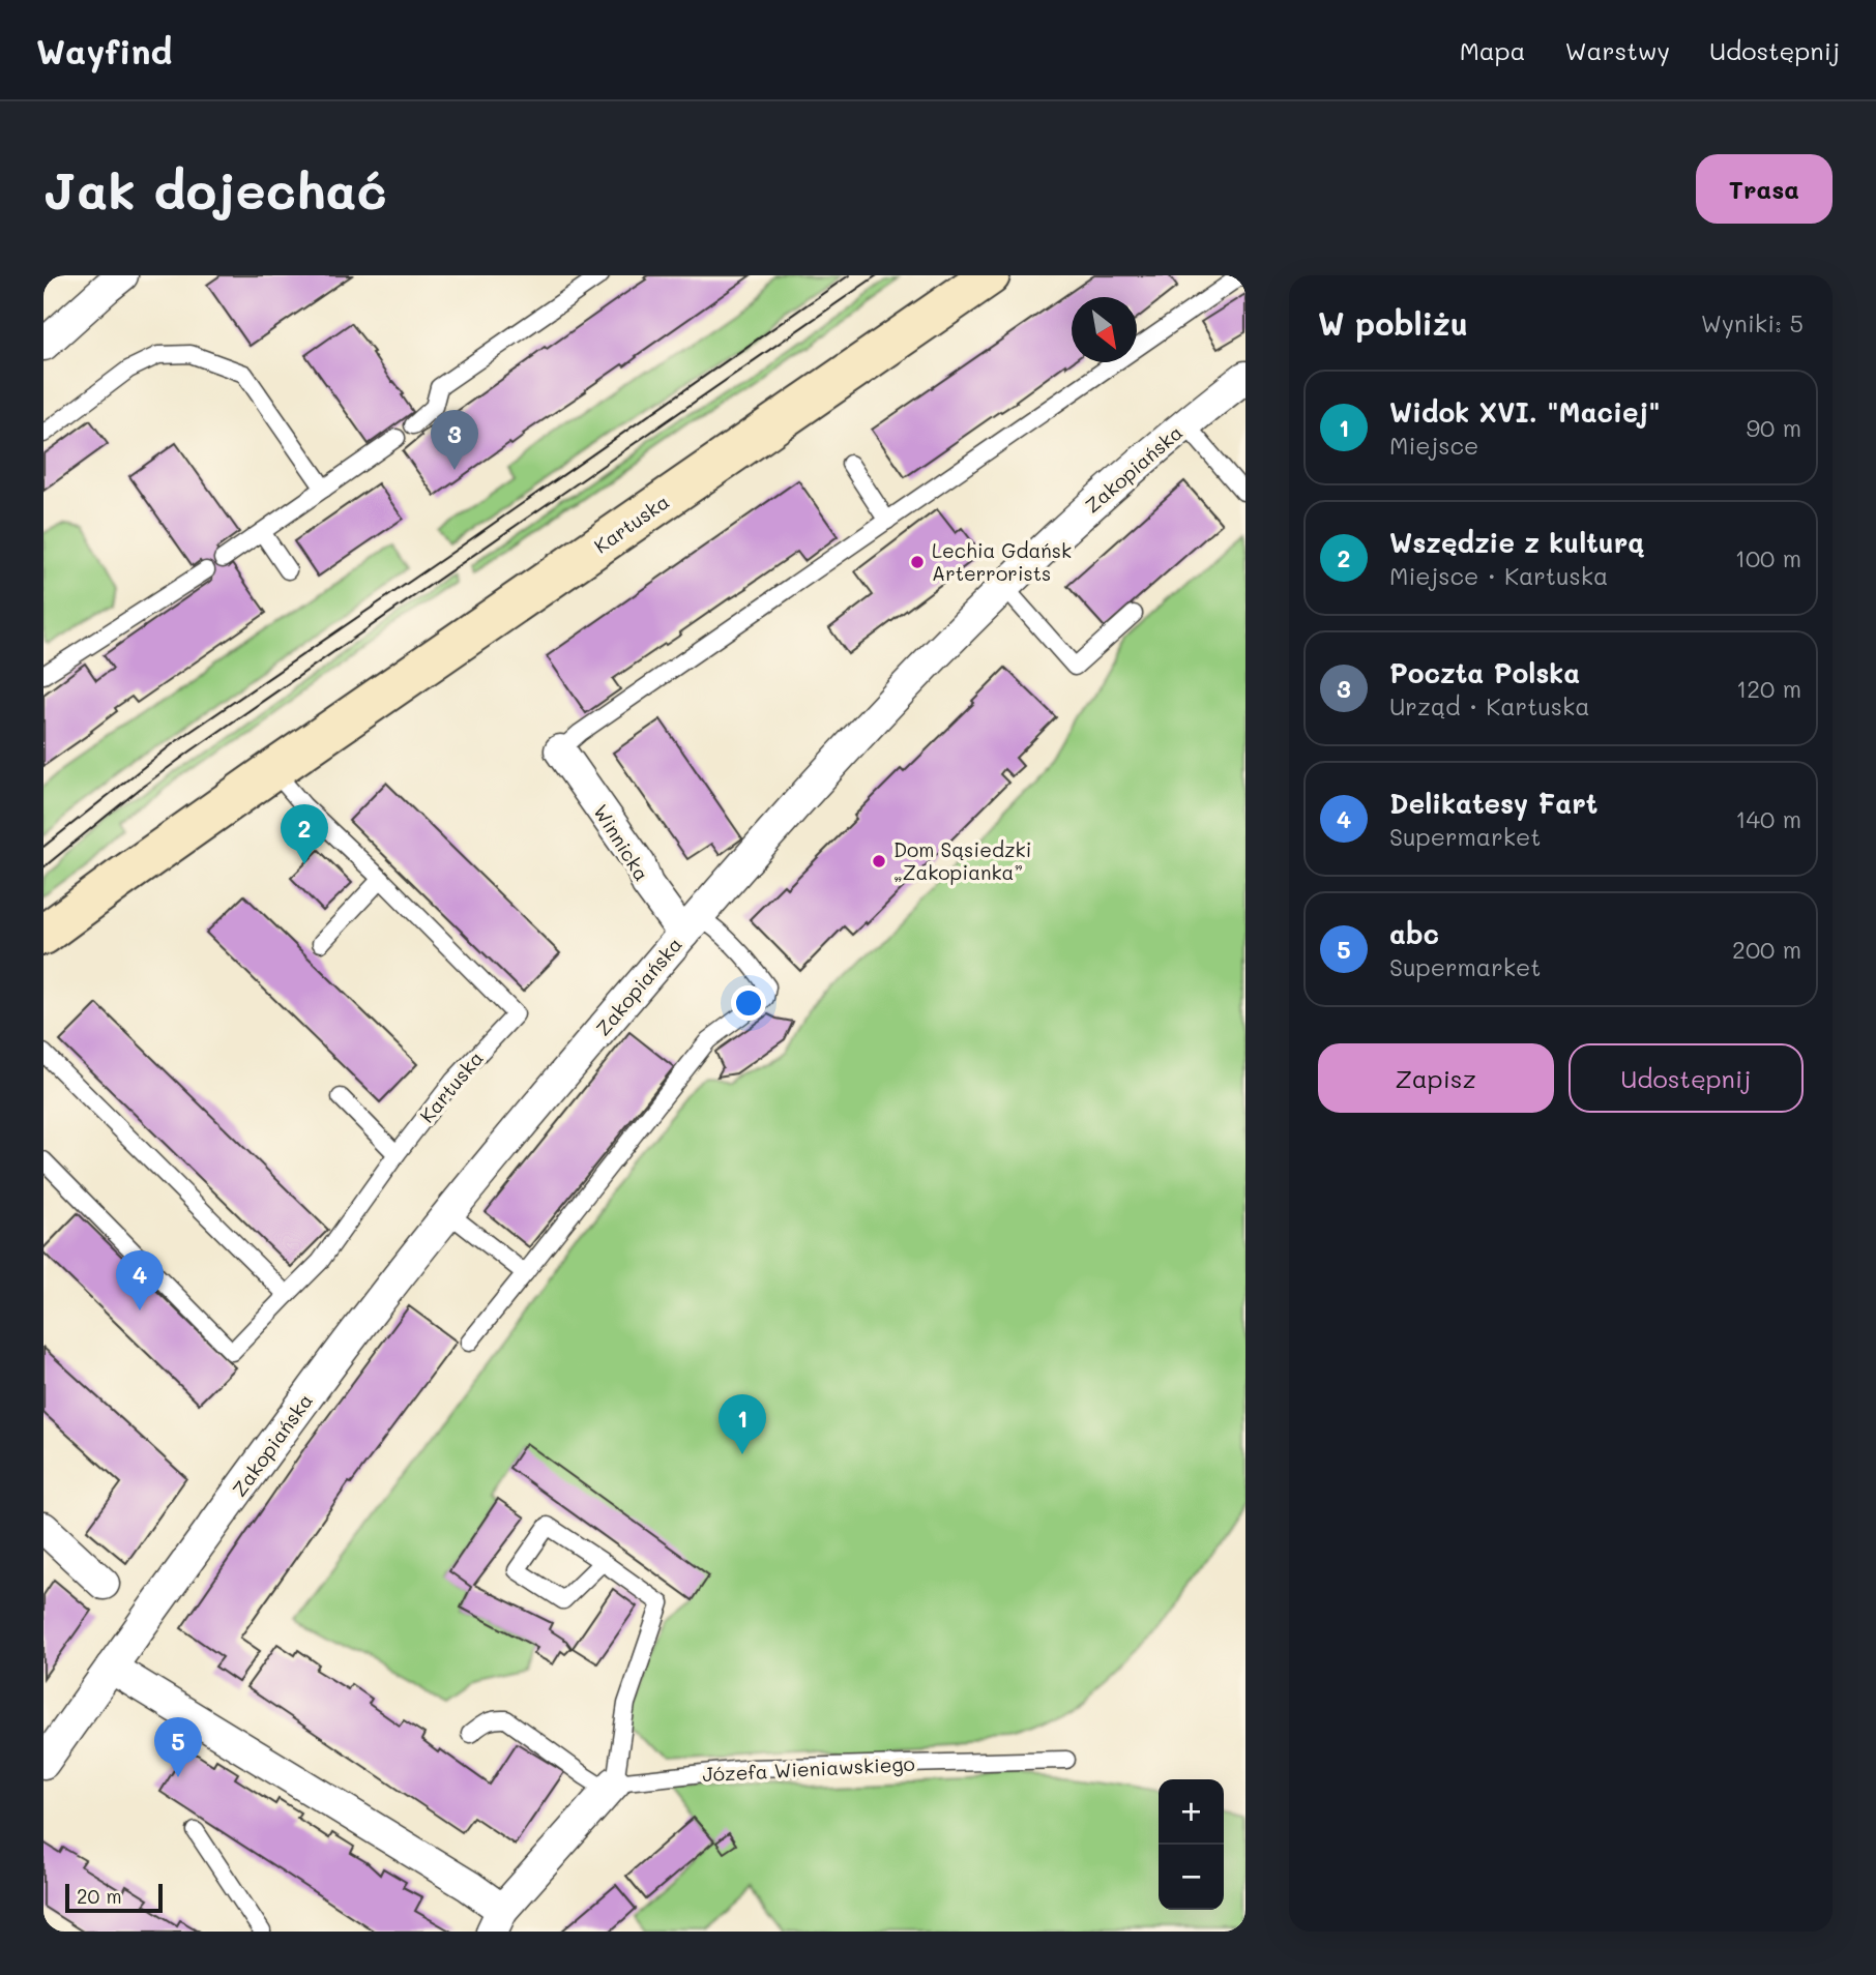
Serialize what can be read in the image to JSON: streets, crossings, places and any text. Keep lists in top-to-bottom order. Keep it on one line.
{"streets":{"main road":["Kartuska"],"street":["Zakopiańska","Winnicka"],"lane":["Józefa Wieniawskiego"]},"crossings":[["Zakopiańska","Winnicka"]],"places":["Lechia Gdańsk Arterrorists","Dom Sąsiedzki „Zakopianka”"],"scale_bar":"20 m","north":"bottom right","page":{"header":"Wayfind","nav":["Mapa","Warstwy","Udostępnij"],"buttons":["Trasa",["Zapisz","Udostępnij"]],"title":"Jak dojechać","heading":["W pobliżu","Wyniki: 5"],"list":[{"mark":"1","name":"Widok XVI. \"Maciej\"","note":"Miejsce","value":"90 m"},{"mark":"2","name":"Wszędzie z kulturą","note":"Miejsce · Kartuska","value":"100 m"},{"mark":"3","name":"Poczta Polska","note":"Urząd · Kartuska","value":"120 m"},{"mark":"4","name":"Delikatesy Fart","note":"Supermarket","value":"140 m"},{"mark":"5","name":"abc","note":"Supermarket","value":"200 m"}],"pins":["3","2","4","1","5"],"map_buttons":["+","−"],"scale":"20 m"}}
